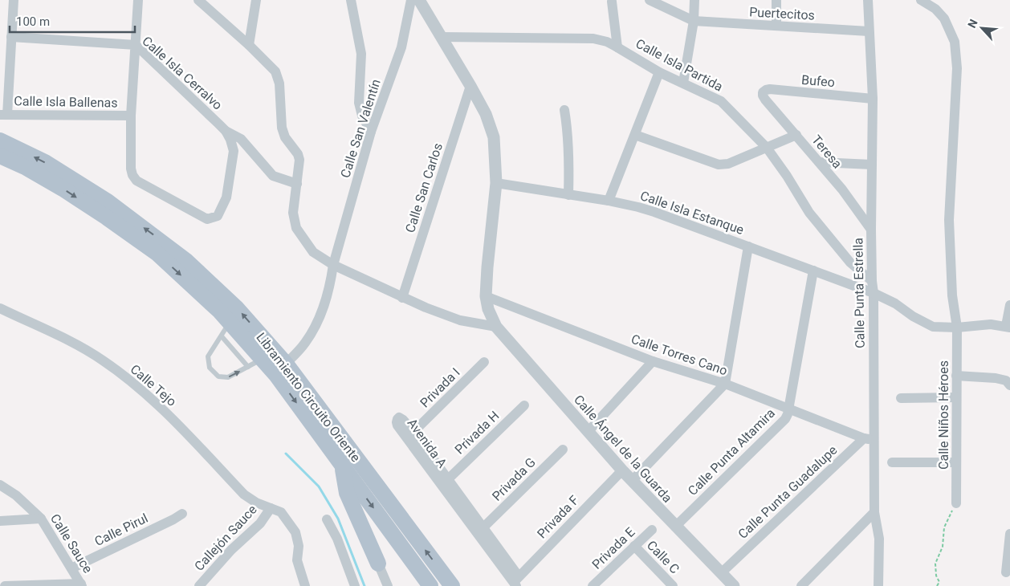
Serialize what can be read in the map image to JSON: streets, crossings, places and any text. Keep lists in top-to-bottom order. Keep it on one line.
{"streets":{"main road":["Libramiento Circuito Oriente"],"street":["Puertecitos","Calle Isla Partida","Calle Isla Cerralvo","Bufeo","Calle Isla Ballenas","Calle San Valentín","Teresa","Calle San Carlos","Calle Isla Estanque","Calle Punta Estrella","Calle Torres Cano","Calle Tejo","Privada I","Calle Niños Héroes","Privada H","Avenida A","Calle Ángel de la Guarda","Calle Punta Altamira","Privada G","Calle Punta Guadalupe","Privada F","Calle Pirul","Callejón Sauce","Calle Sauce","Privada E","Calle C"]},"crossings":[["Puertecitos","Calle Punta Estrella"],["Calle Isla Partida","Calle Punta Estrella"],["Calle Isla Partida","Calle Ángel de la Guarda"],["Bufeo","Teresa"],["Bufeo","Calle Punta Estrella"],["Calle San Valentín","Libramiento Circuito Oriente"],["Teresa","Calle Punta Estrella"],["Calle San Carlos","Calle Ángel de la Guarda"],["Calle Isla Estanque","Calle Punta Estrella"],["Calle Isla Estanque","Calle Niños Héroes"],["Calle Isla Estanque","Calle Ángel de la Guarda"],["Calle Isla Estanque","Calle Punta Altamira"],["Calle Torres Cano","Calle Ángel de la Guarda"],["Calle Torres Cano","Calle Punta Altamira"],["Calle Torres Cano","Calle Punta Guadalupe"],["Calle Tejo","Callejón Sauce"],["Privada I","Avenida A"],["Privada H","Avenida A"],["Avenida A","Privada G"],["Avenida A","Privada F"],["Calle Ángel de la Guarda","Calle Punta Altamira"],["Calle Ángel de la Guarda","Calle Punta Guadalupe"],["Calle Ángel de la Guarda","Privada F"],["Calle Pirul","Calle Sauce"],["Privada E","Calle C"]],"scale_bar":"100 m","north":"top left"}
